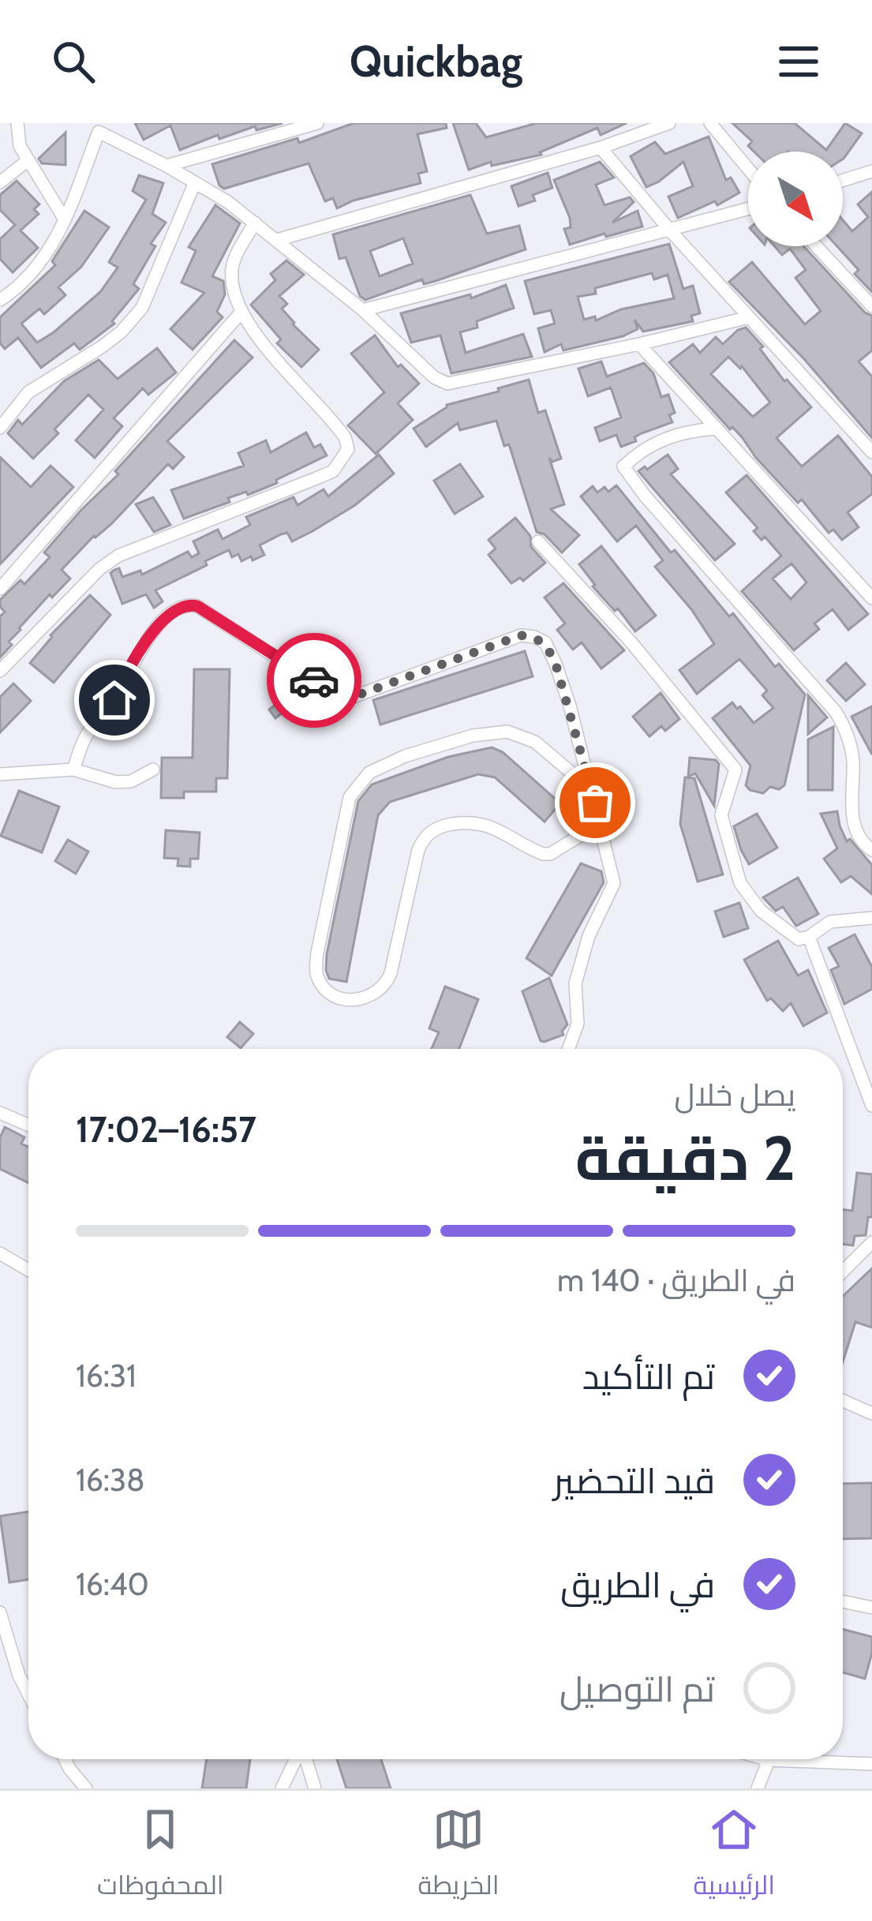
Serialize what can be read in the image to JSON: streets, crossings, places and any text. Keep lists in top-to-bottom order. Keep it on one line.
{"north":"bottom right","page":{"header":"Quickbag","heading":["2 دقيقة","يصل خلال","16:57–17:02"],"bar":"في الطريق · 140 m","list":[["تم التأكيد","16:31"],["قيد التحضير","16:38"],["في الطريق","16:40"],"تم التوصيل"],"tabs":["الرئيسية","الخريطة","المحفوظات"]}}
